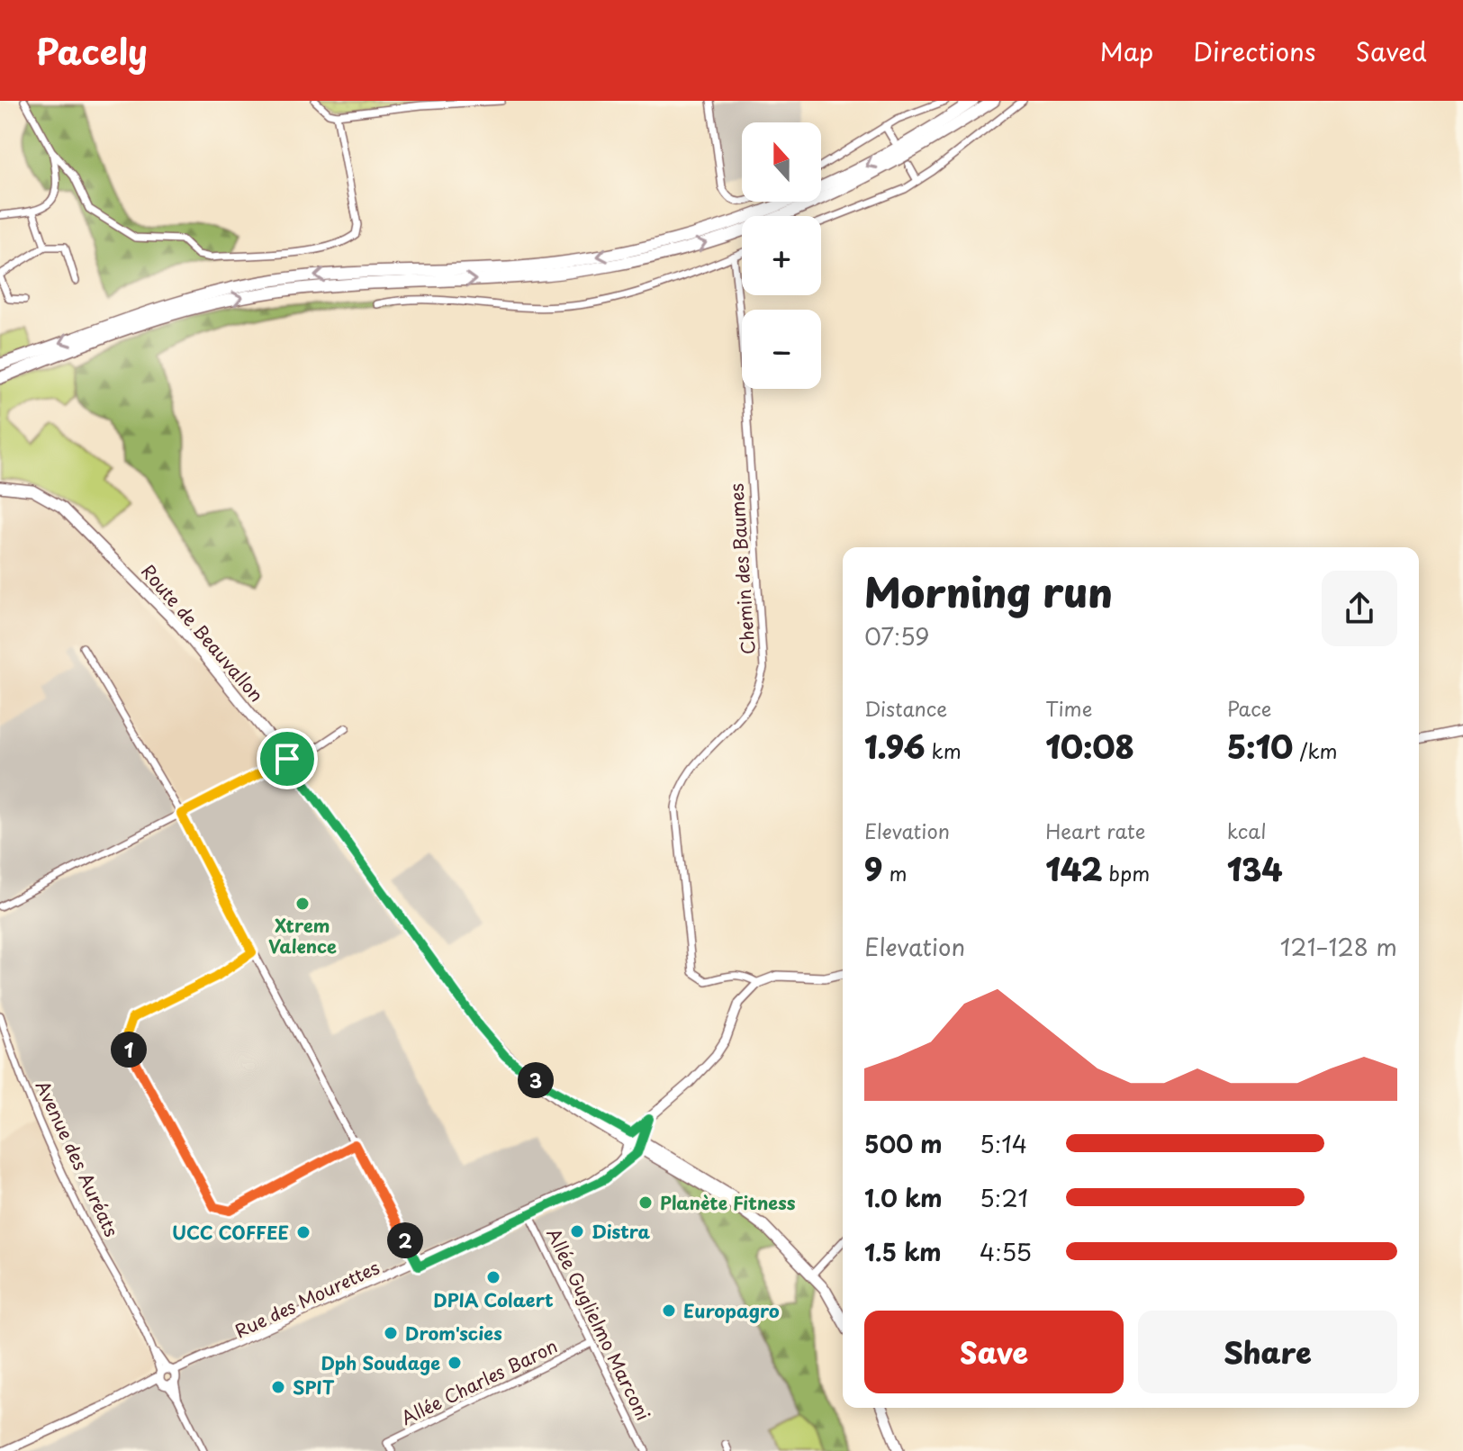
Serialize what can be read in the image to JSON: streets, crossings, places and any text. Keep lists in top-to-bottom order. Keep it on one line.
{"streets":{"main road":["Route de Beauvallon"],"street":["Chemin des Baumes","Avenue des Auréats","Rue des Mourettes","Allée Guglielmo Marconi","Allée Charles Baron"]},"crossings":[["Chemin des Baumes","Rue des Mourettes"],["Route de Beauvallon","Rue des Mourettes"],["Avenue des Auréats","Rue des Mourettes"],["Rue des Mourettes","Allée Guglielmo Marconi"],["Allée Guglielmo Marconi","Allée Charles Baron"]],"places":["Xtrem Valence","Planète Fitness","Distra","UCC COFFEE","DPIA Colaert","Europagro","Drom'scies","Dph Soudage","SPIT"],"north":"top","page":{"header":"Pacely","nav":["Map","Directions","Saved"],"map_buttons":["+","−"],"heading":["Morning run","07:59"],"stats":[["Distance","1.96 km"],["Time","10:08"],["Pace","5:10 /km"],["Elevation","9 m"],["Heart rate","142 bpm"],["kcal","134"]],"chart":["Elevation","121–128 m"],"pins":["1","3","2"],"list":[{"name":"500 m","note":"5:14"},{"name":"1.0 km","note":"5:21"},{"name":"1.5 km","note":"4:55"}],"buttons":["Save","Share"]}}
